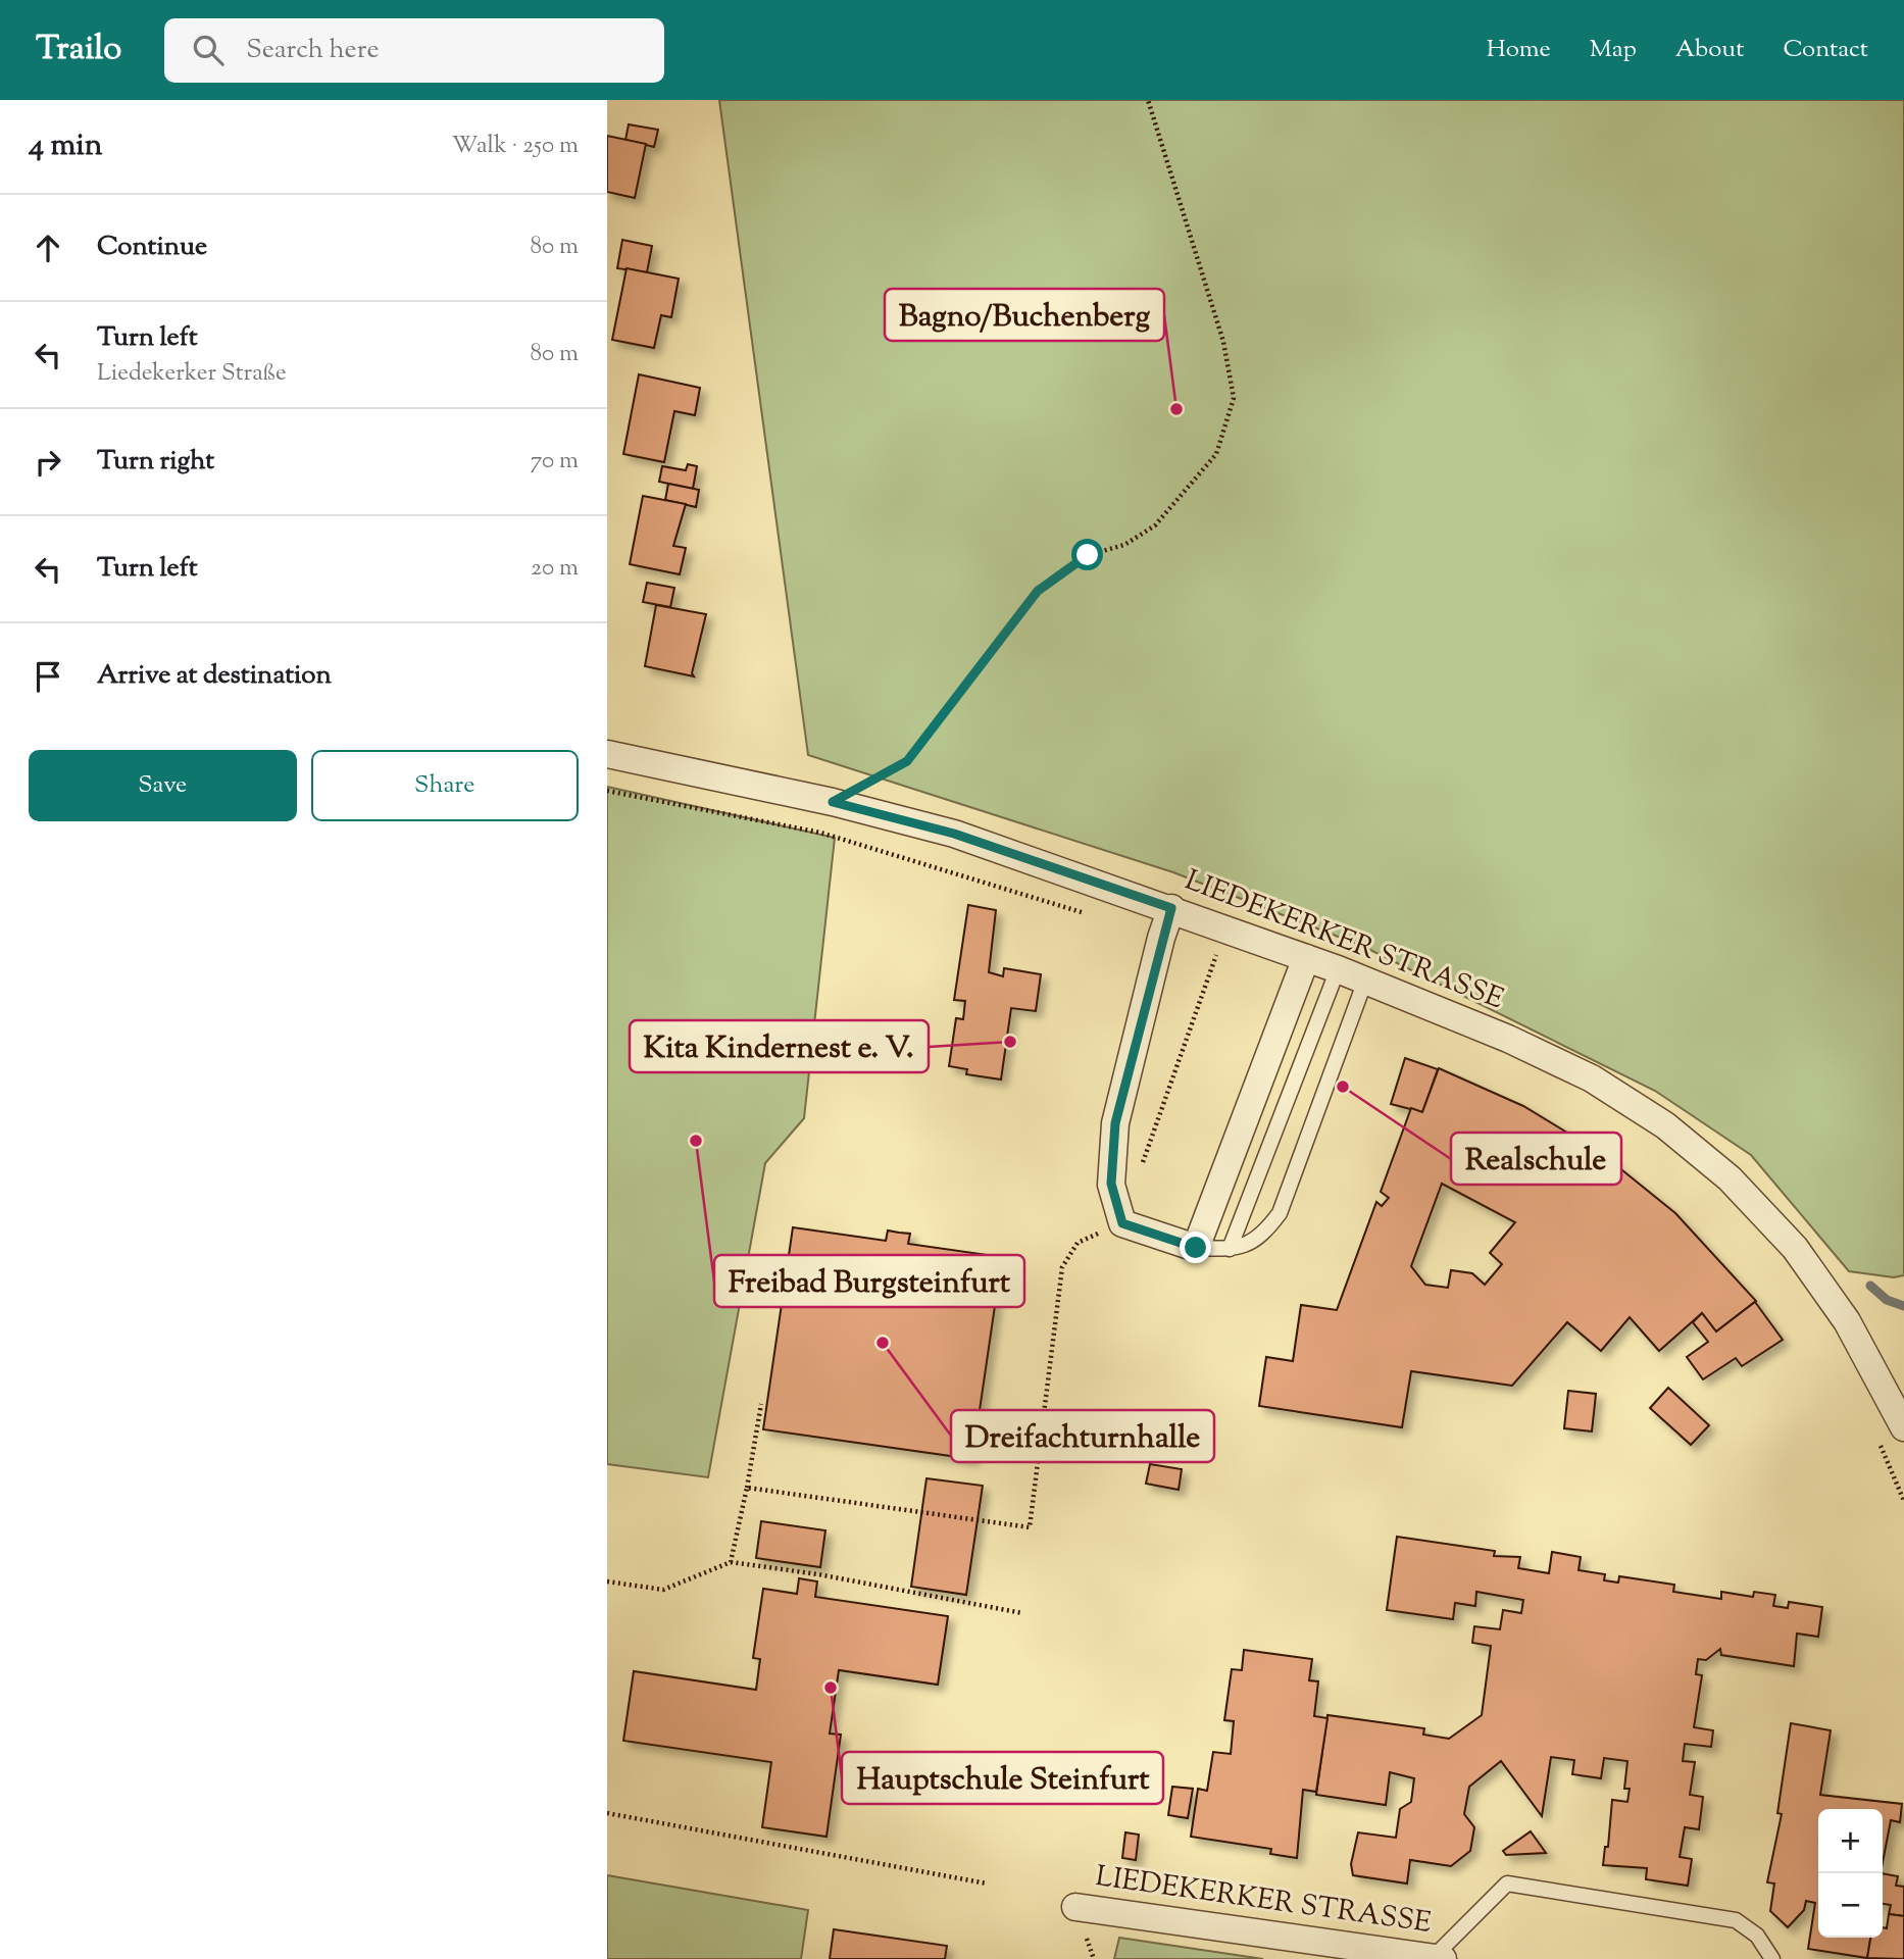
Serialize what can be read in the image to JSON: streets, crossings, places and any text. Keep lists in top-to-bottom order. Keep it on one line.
{"streets":{"street":["LIEDEKERKER STRASSE"]},"places":["Bagno/Buchenberg","Kita Kindernest e. V.","Realschule","Freibad Burgsteinfurt","Dreifachturnhalle","Hauptschule Steinfurt"],"page":{"header":"Trailo","search":"Search here","nav":["Home","Map","About","Contact"],"heading":["4 min","Walk · 250 m"],"list":[["Continue","80 m"],["Turn left","Liedekerker Straße","80 m"],["Turn right","70 m"],["Turn left","20 m"],"Arrive at destination"],"buttons":["Save","Share"],"map_buttons":["+","−"]}}
